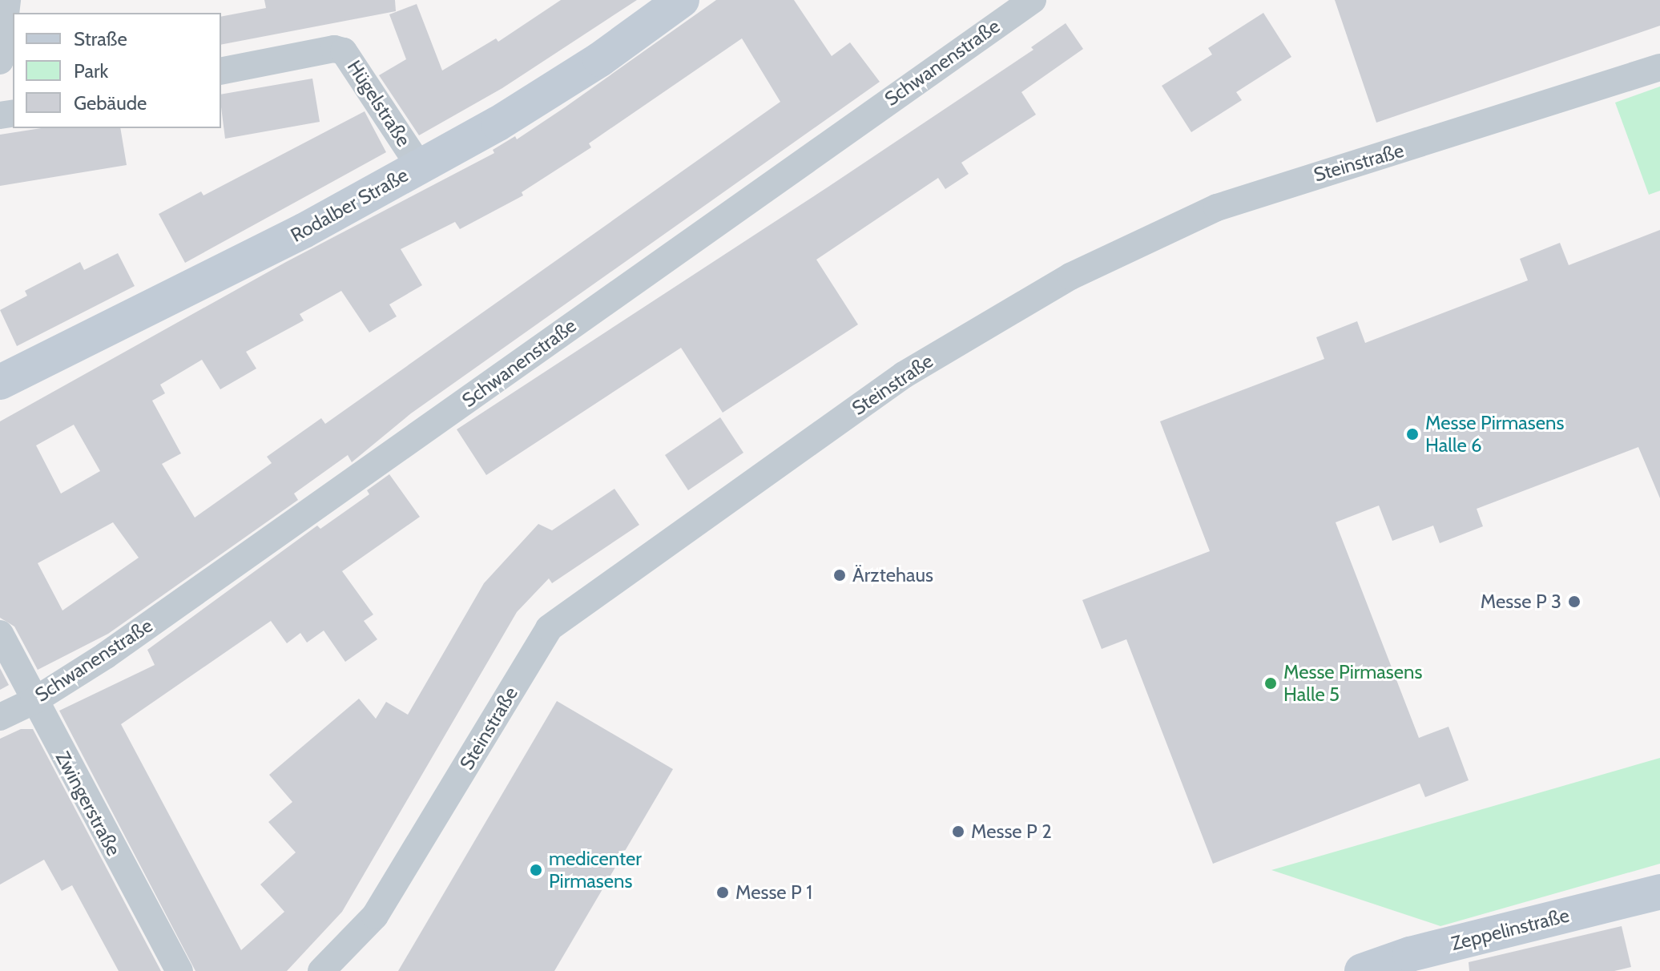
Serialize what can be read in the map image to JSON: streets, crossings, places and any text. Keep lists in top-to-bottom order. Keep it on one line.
{"streets":{"main road":["Rodalber Straße","Zeppelinstraße"],"street":["Schwanenstraße","Hügelstraße","Steinstraße","Zwingerstraße"]},"crossings":[["Schwanenstraße","Zwingerstraße"],["Hügelstraße","Rodalber Straße"]],"places":["Messe Pirmasens Halle 6","Ärztehaus","Messe P 3","Messe Pirmasens Halle 5","Messe P 2","medicenter Pirmasens","Messe P 1"],"legend":["Straße","Park","Gebäude"]}
